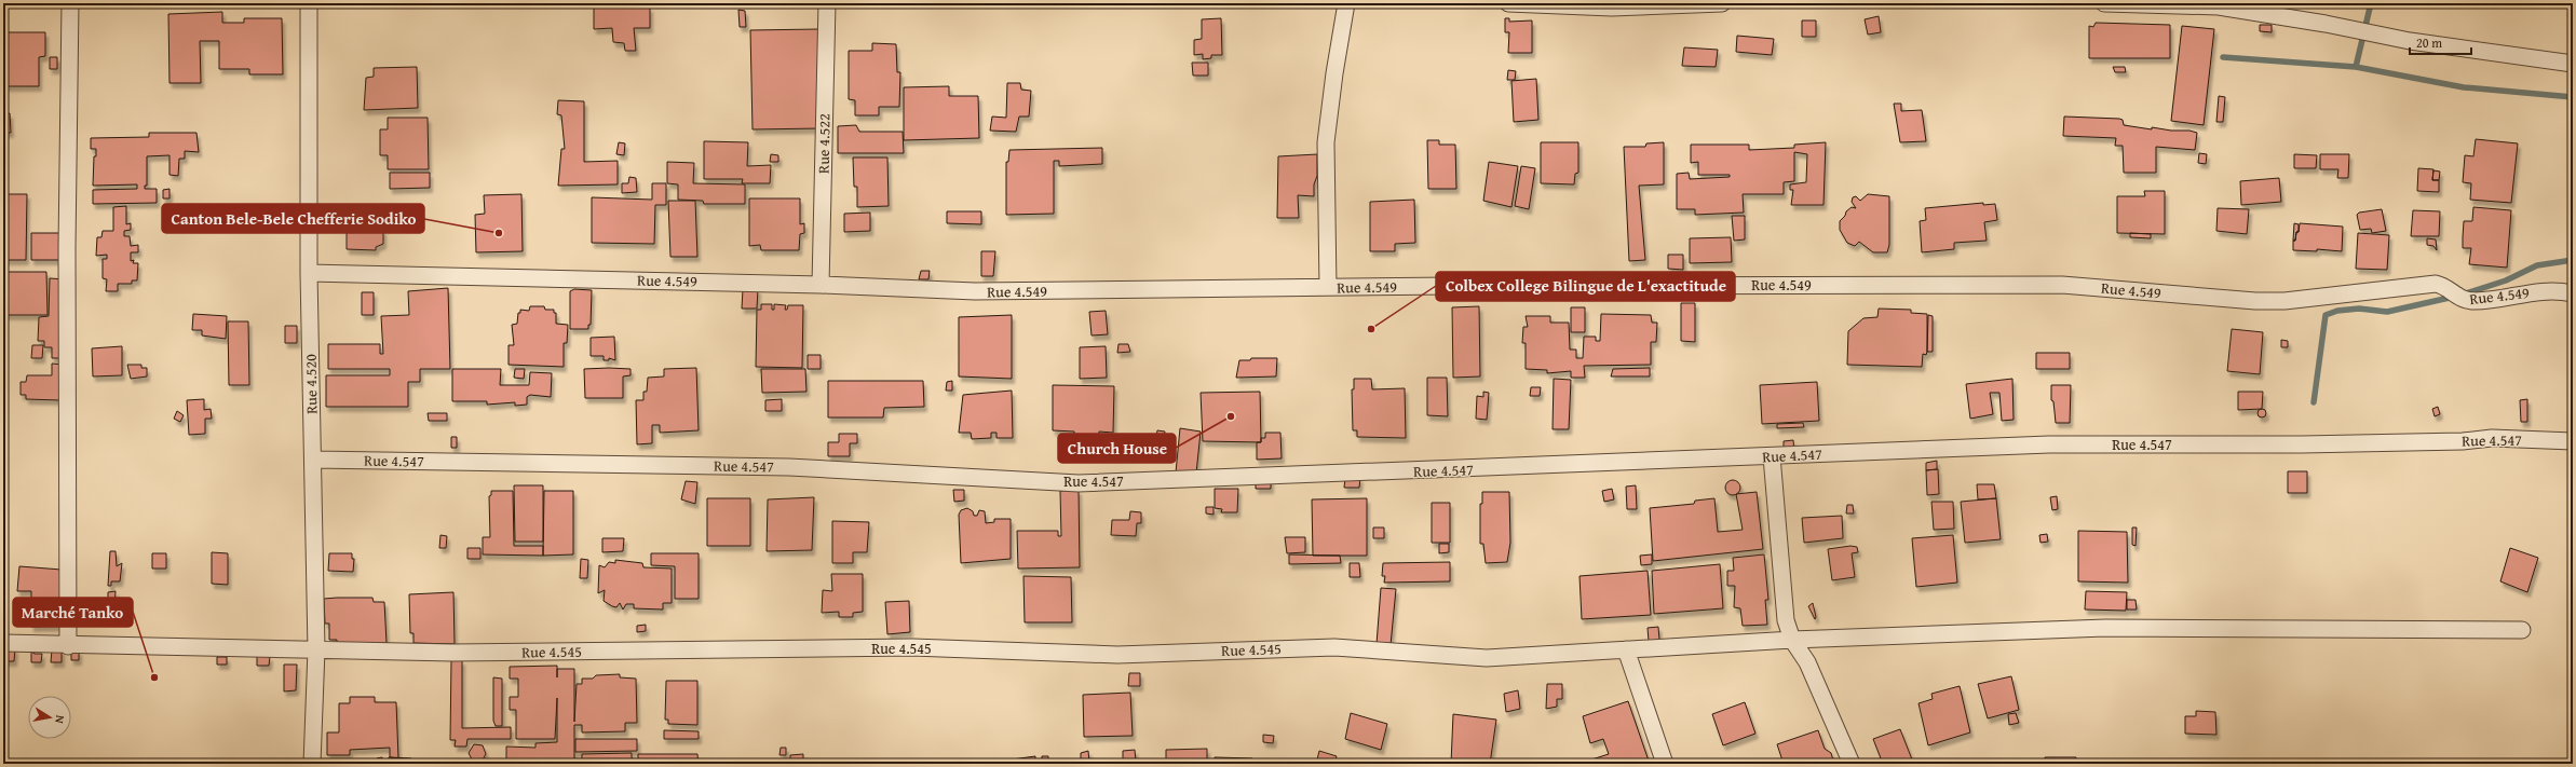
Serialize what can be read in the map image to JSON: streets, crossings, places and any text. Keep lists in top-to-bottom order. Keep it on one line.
{"streets":{"street":["Rue 4.522","Rue 4.549","Rue 4.520","Rue 4.547","Rue 4.545"]},"crossings":[["Rue 4.522","Rue 4.549"],["Rue 4.549","Rue 4.520"],["Rue 4.520","Rue 4.547"],["Rue 4.520","Rue 4.545"]],"places":["Canton Bele-Bele Chefferie Sodiko","Colbex College Bilingue de L'exactitude","Church House","Marché Tanko"],"scale_bar":"20 m","north":"right"}
